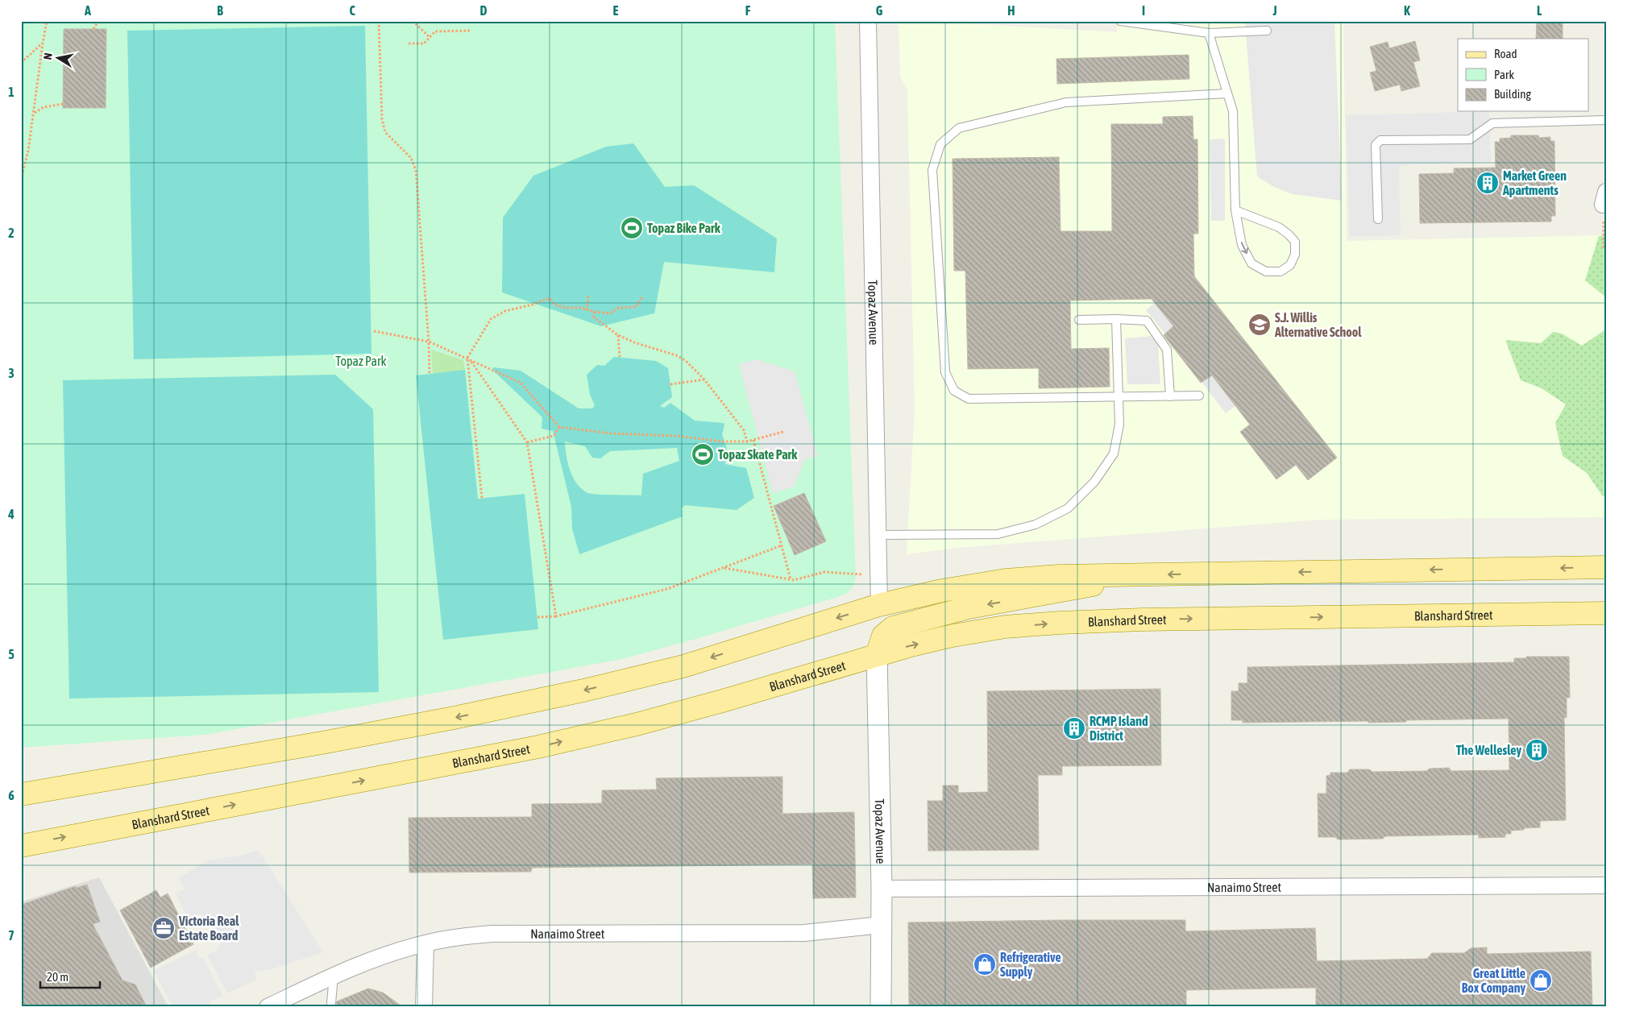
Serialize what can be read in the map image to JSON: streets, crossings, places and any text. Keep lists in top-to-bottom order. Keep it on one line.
{"streets":{"main road":["Blanshard Street"],"street":["Topaz Avenue","Nanaimo Street"]},"crossings":[["Topaz Avenue","Blanshard Street"],["Topaz Avenue","Nanaimo Street"]],"parks":["Topaz Park"],"places":{"building":["Market Green Apartments","RCMP Island District","The Wellesley"],"sports":["Topaz Bike Park","Topaz Skate Park"],"school or university":["S.J. Willis Alternative School"],"office":["Victoria Real Estate Board"],"shop":["Refrigerative Supply","Great Little Box Company"]},"legend":["Road","Park","Building"],"scale_bar":"20 m","north":"left","grid":{"columns":["A","B","C","D","E","F","G","H","I","J","K","L"],"rows":["1","2","3","4","5","6","7"]}}
